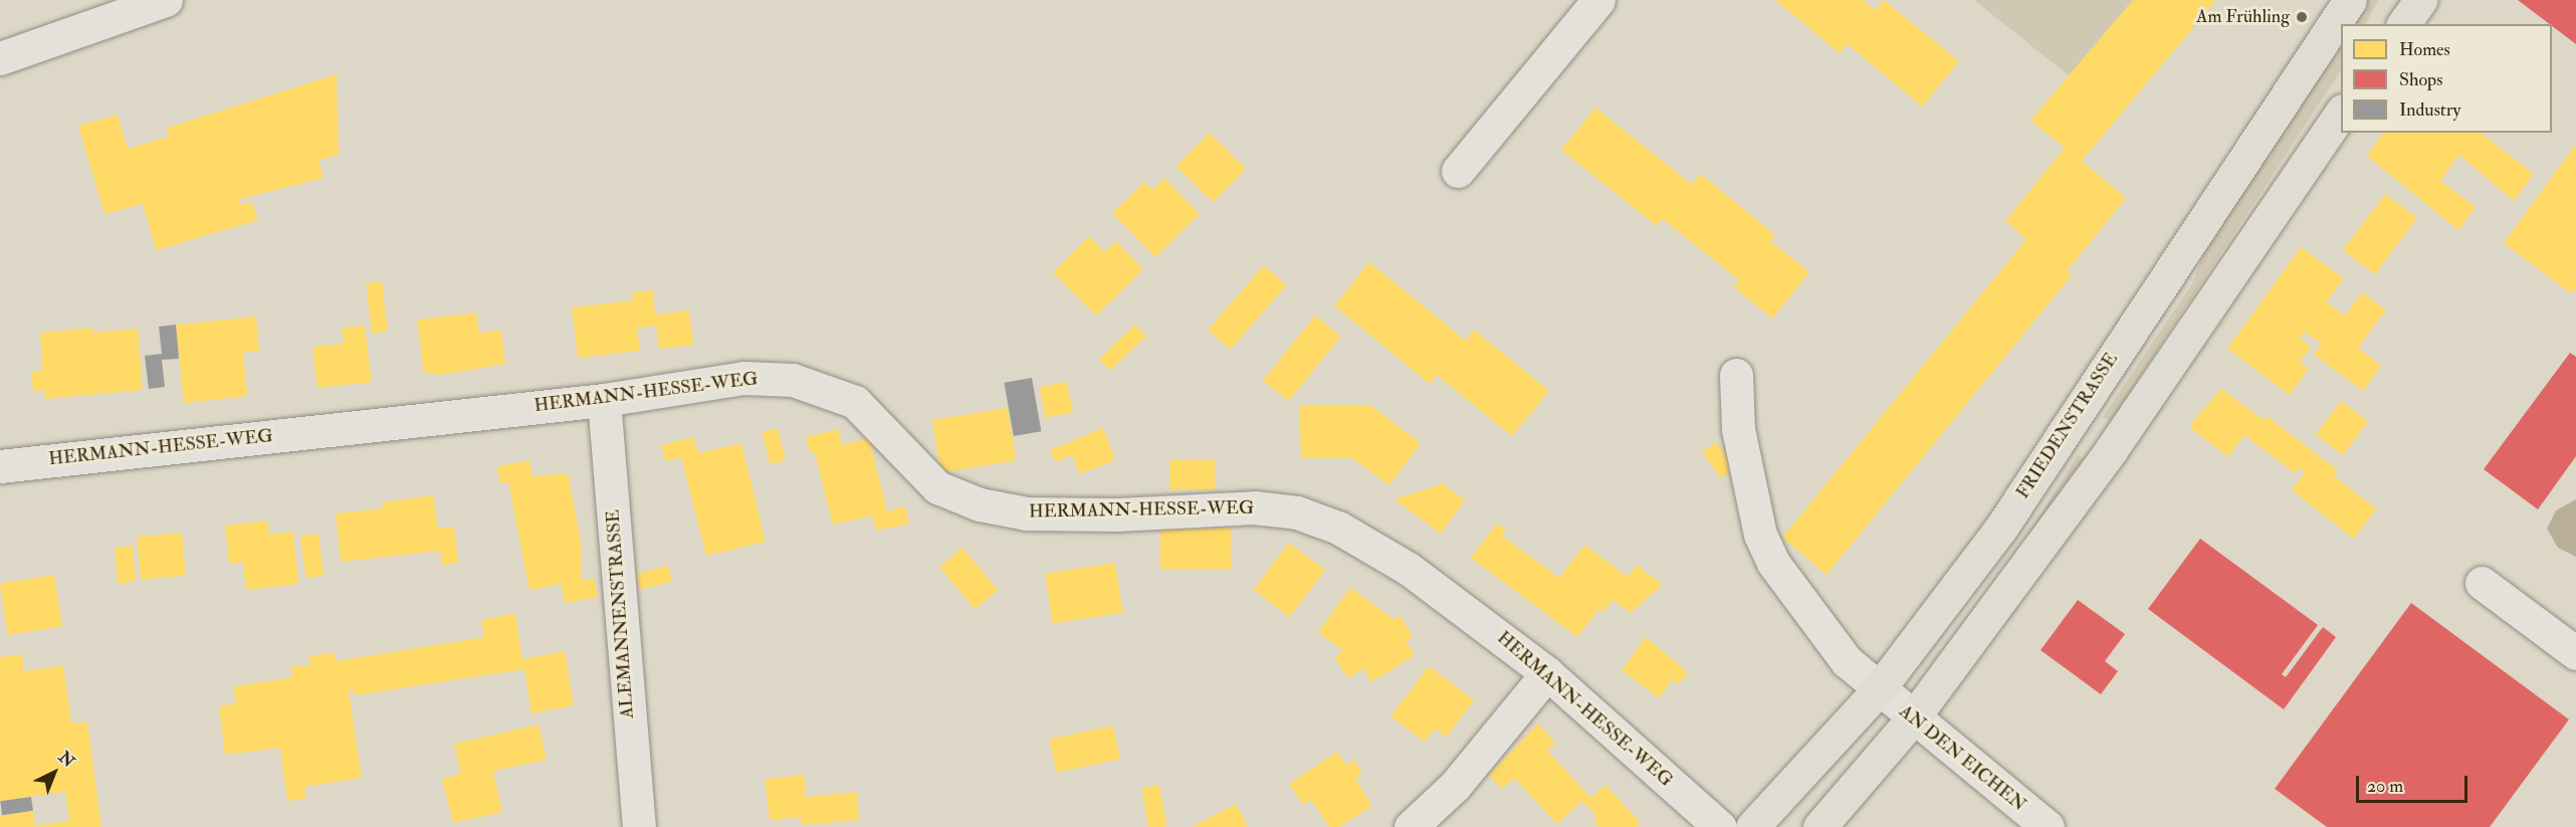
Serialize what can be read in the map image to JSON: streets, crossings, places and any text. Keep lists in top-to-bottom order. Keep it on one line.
{"streets":{"main road":["FRIEDENSTRASSE"],"street":["HERMANN-HESSE-WEG","ALEMANNENSTRASSE","AN DEN EICHEN"]},"crossings":[["HERMANN-HESSE-WEG","ALEMANNENSTRASSE"],["FRIEDENSTRASSE","AN DEN EICHEN"]],"places":["Am Frühling"],"legend":["Homes","Shops","Industry"],"scale_bar":"20 m","north":"top right"}
